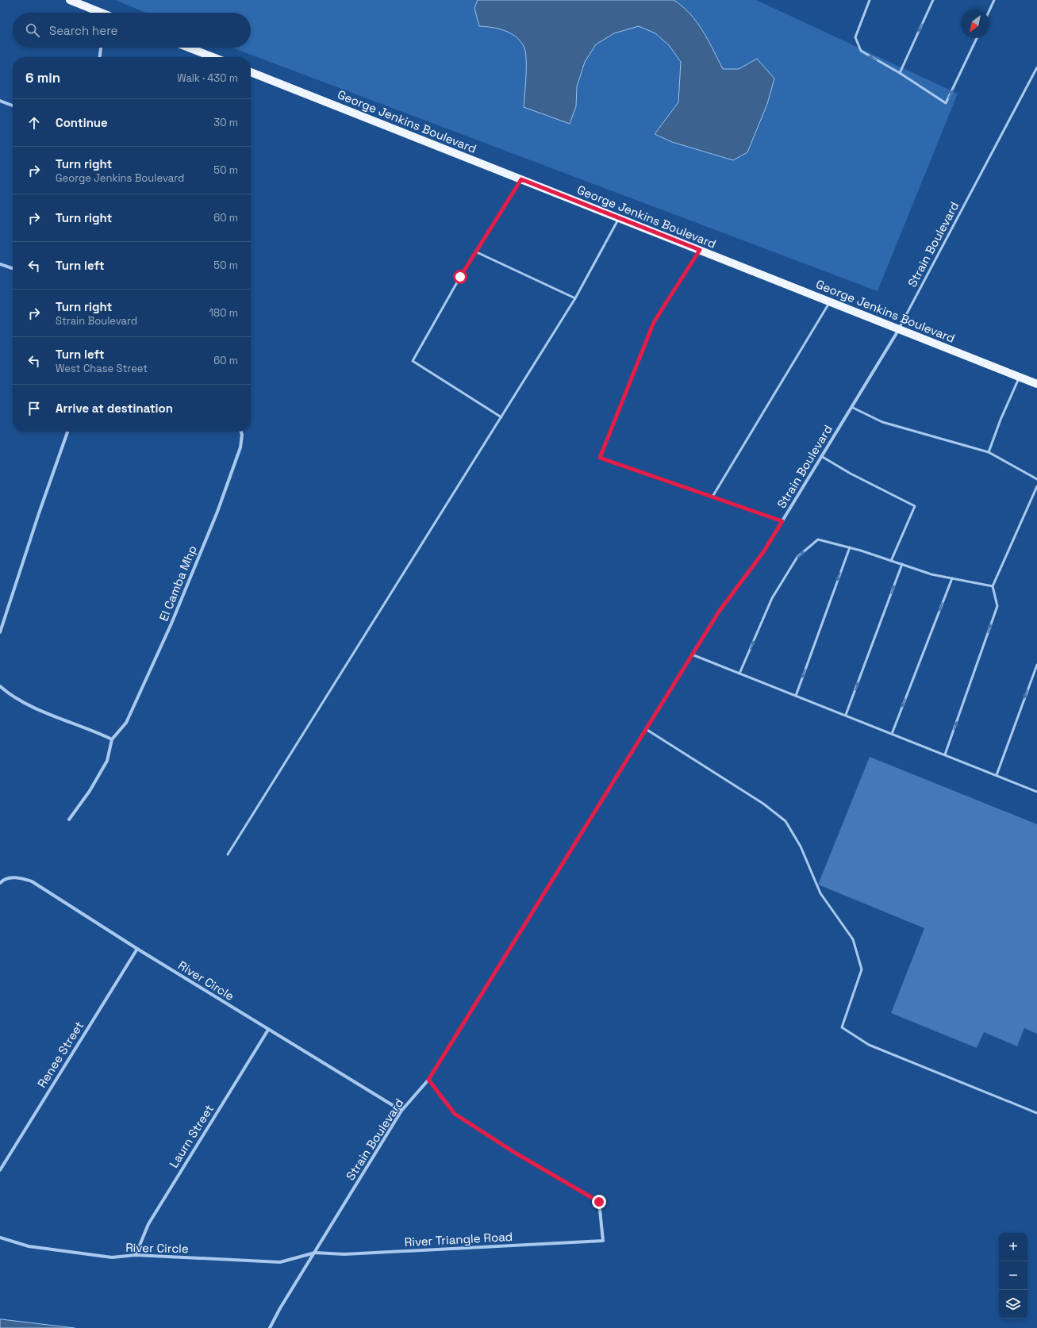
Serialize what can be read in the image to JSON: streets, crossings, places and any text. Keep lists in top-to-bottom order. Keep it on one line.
{"streets":{"main road":["George Jenkins Boulevard"],"street":["Strain Boulevard","El Camba Mhp","River Circle","Renee Street","Laurn Street","River Triangle Road"]},"crossings":[["George Jenkins Boulevard","Strain Boulevard"],["Strain Boulevard","River Circle"],["Strain Boulevard","River Triangle Road"],["River Circle","Renee Street"],["River Circle","Laurn Street"],["River Circle","River Triangle Road"]],"north":"bottom left","page":{"search":"Search here","heading":["6 min","Walk · 430 m"],"list":[["Continue","30 m"],["Turn right","George Jenkins Boulevard","50 m"],["Turn right","60 m"],["Turn left","50 m"],["Turn right","Strain Boulevard","180 m"],["Turn left","West Chase Street","60 m"],"Arrive at destination"],"map_buttons":["+","−"]}}
